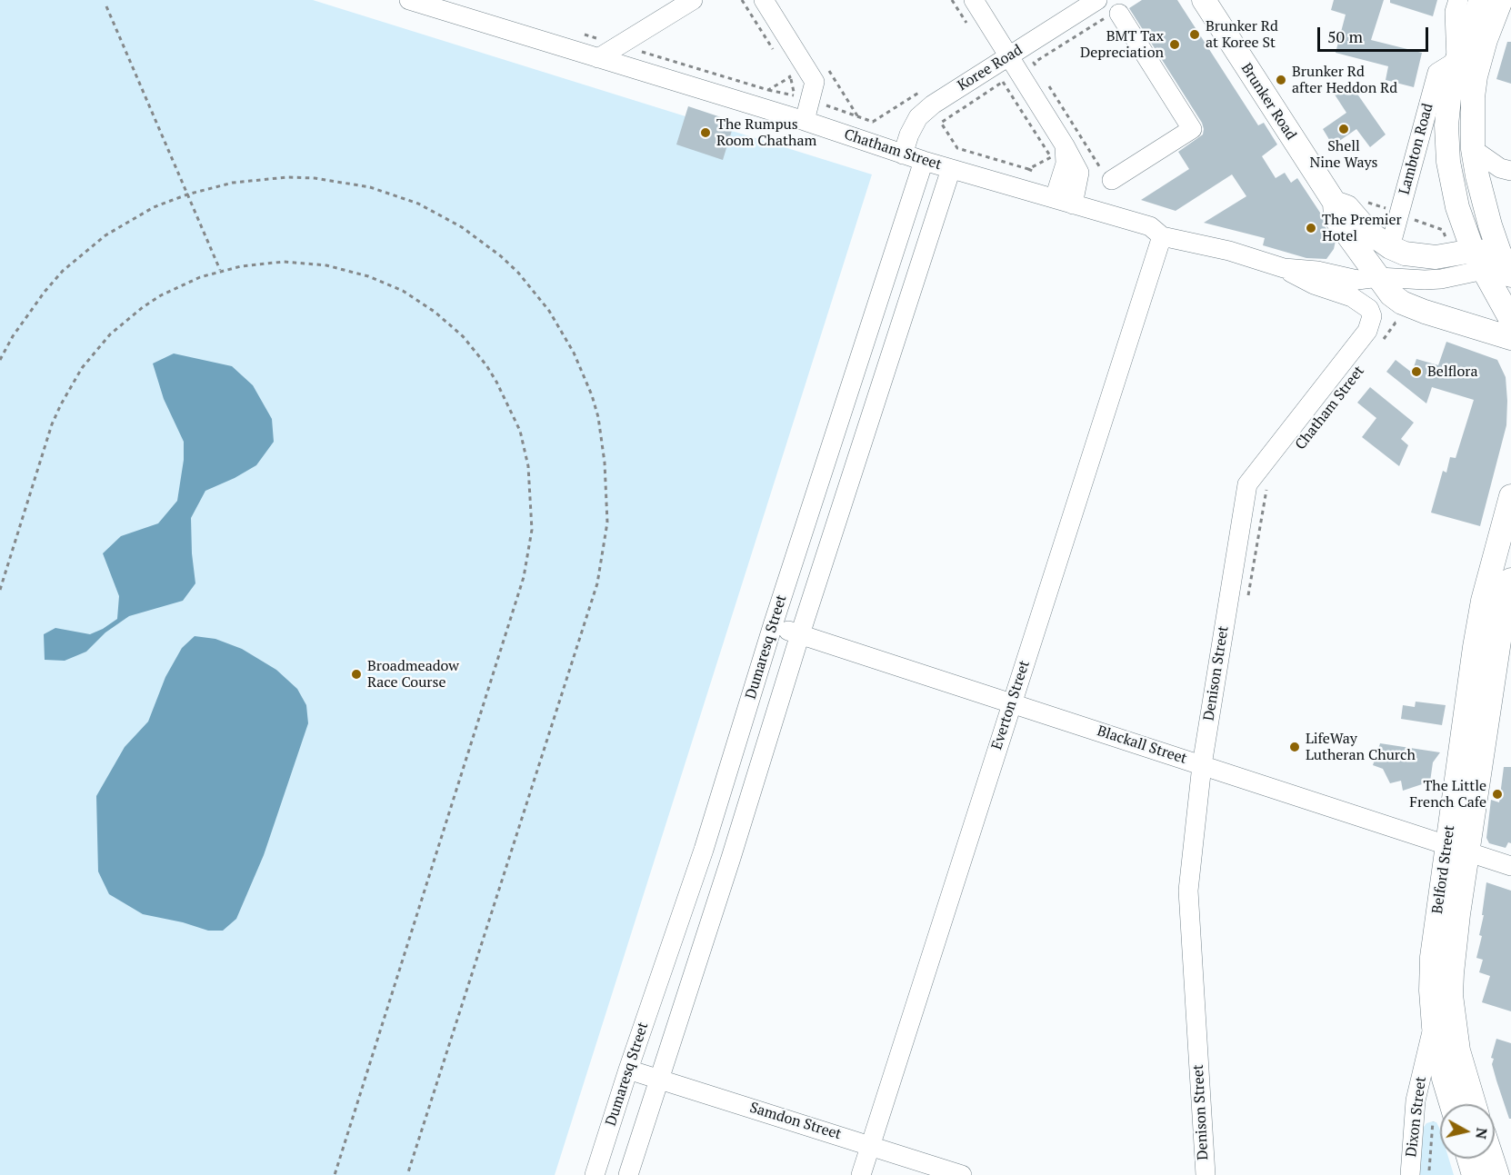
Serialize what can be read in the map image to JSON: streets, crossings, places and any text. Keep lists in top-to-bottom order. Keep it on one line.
{"streets":{"main road":["Brunker Road","Lambton Road","Belford Street"],"street":["Koree Road","Chatham Street","Dumaresq Street","Denison Street","Everton Street","Blackall Street","Dixon Street","Samdon Street"]},"crossings":[["Koree Road","Chatham Street"],["Brunker Road","Lambton Road"],["Brunker Road","Chatham Street"],["Lambton Road","Chatham Street"],["Chatham Street","Dumaresq Street"],["Chatham Street","Denison Street"],["Chatham Street","Everton Street"],["Dumaresq Street","Blackall Street"],["Dumaresq Street","Samdon Street"],["Denison Street","Blackall Street"],["Everton Street","Blackall Street"],["Everton Street","Samdon Street"],["Blackall Street","Belford Street"],["Belford Street","Dixon Street"]],"places":["Brunker Rd at Koree St","BMT Tax Depreciation","Brunker Rd after Heddon Rd","Shell Nine Ways","The Rumpus Room Chatham","The Premier Hotel","Belflora","Broadmeadow Race Course","LifeWay Lutheran Church","The Little French Cafe"],"scale_bar":"50 m","north":"right"}
